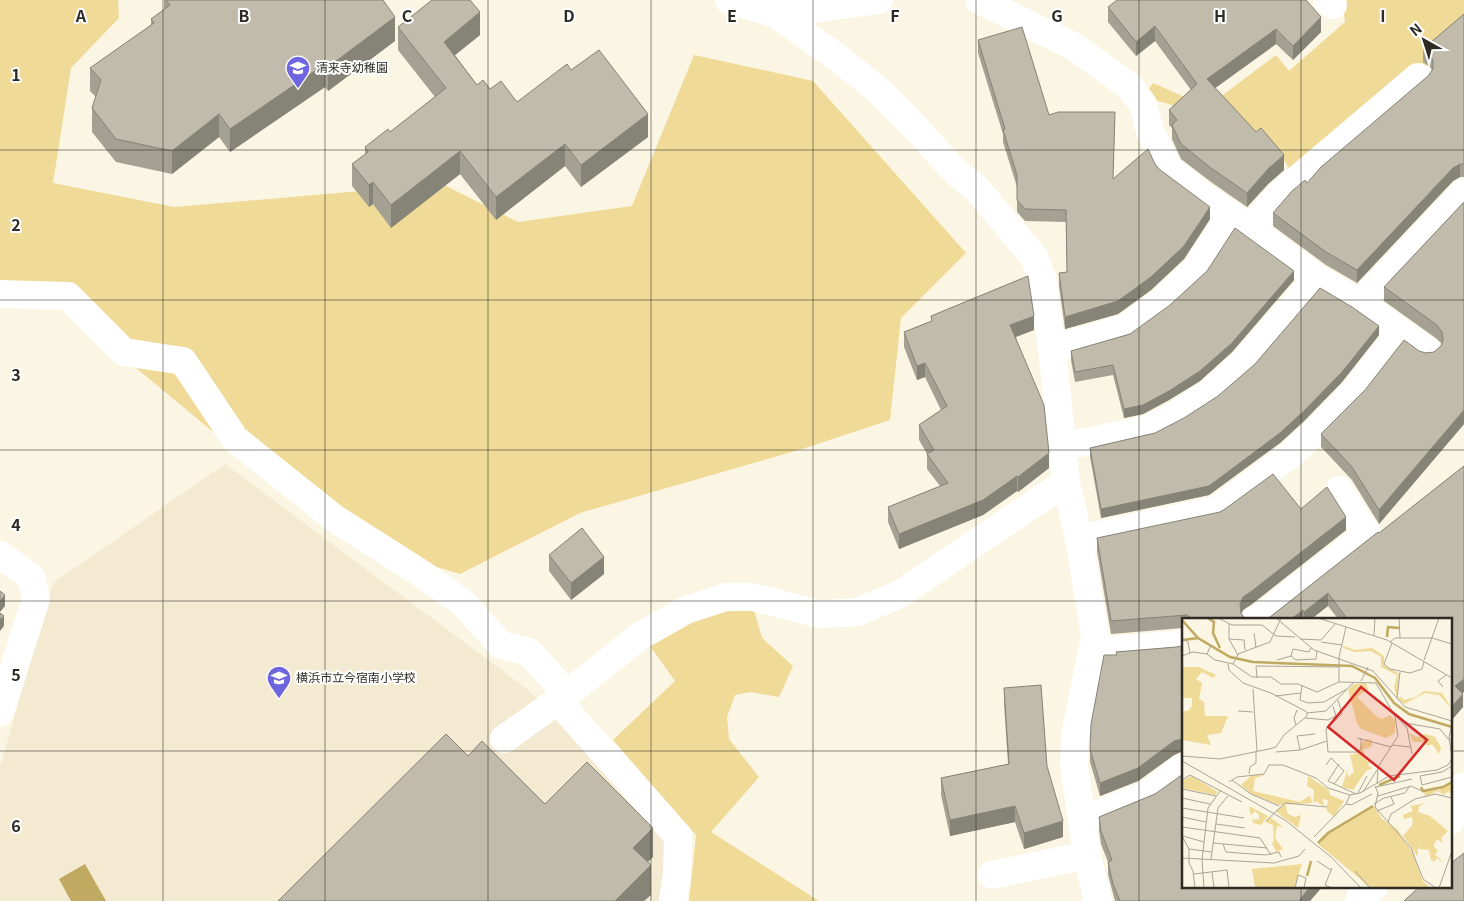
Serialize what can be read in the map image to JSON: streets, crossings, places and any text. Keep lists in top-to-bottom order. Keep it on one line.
{"places":{"school or university":["清来寺幼稚園","横浜市立今宿南小学校"]},"north":"top left","grid":{"columns":["A","B","C","D","E","F","G","H","I"],"rows":["1","2","3","4","5","6"]}}
